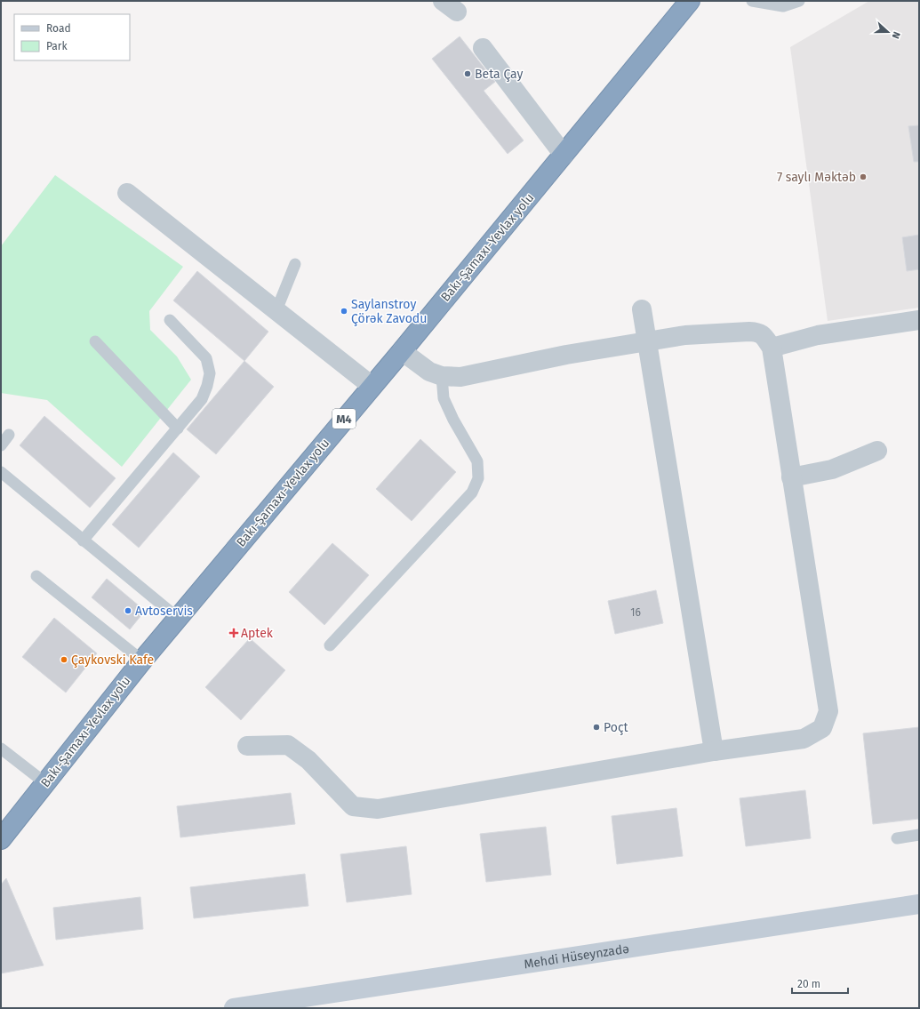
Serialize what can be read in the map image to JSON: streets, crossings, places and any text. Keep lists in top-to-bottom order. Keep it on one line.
{"streets":{"highway":["Bakı-Şamaxı-Yevlax yolu","M4"],"main road":["Mehdi Hüseynzadə"]},"places":{"other":["Beta Çay","7 saylı Məktəb","Saylanstroy Çörək Zavodu","Avtoservis","Çaykovski Kafe","Poçt"],"health":["Aptek"]},"house_numbers":["16"],"legend":["Road","Park"],"scale_bar":"20 m","north":"right"}
